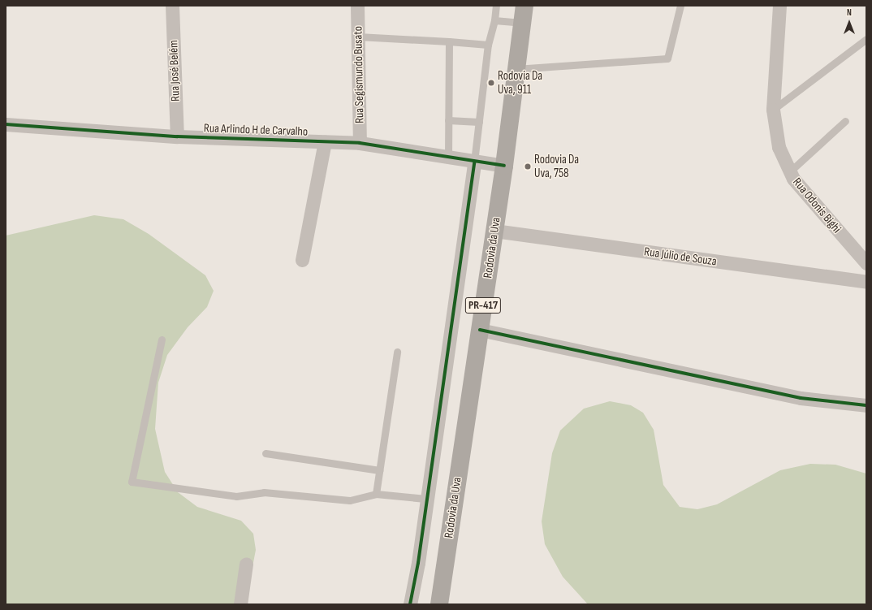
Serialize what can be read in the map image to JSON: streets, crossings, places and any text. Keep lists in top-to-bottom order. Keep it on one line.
{"streets":{"highway":["Rodovia da Uva","PR-417"],"street":["Rua José Belém","Rua Segismundo Busato","Rua Arlindo H de Carvalho","Rua Odonis Bighi","Rua Júlio de Souza"]},"crossings":[["Rua José Belém","Rua Arlindo H de Carvalho"],["Rua Segismundo Busato","Rua Arlindo H de Carvalho"],["Rua Arlindo H de Carvalho","Rodovia da Uva"],["Rodovia da Uva","Rua Júlio de Souza"]],"places":["Rodovia Da Uva, 911","Rodovia Da Uva, 758"],"north":"top"}
